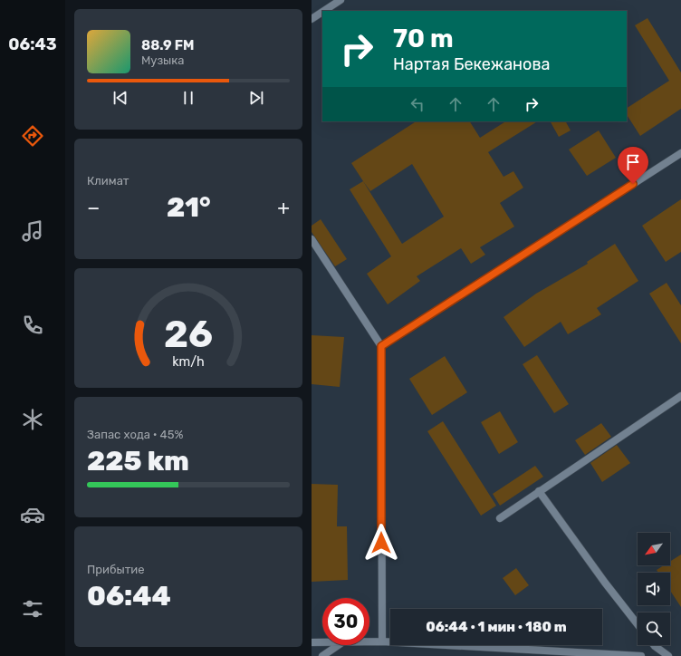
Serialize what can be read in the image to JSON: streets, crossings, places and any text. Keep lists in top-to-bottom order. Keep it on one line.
{"north":"bottom left","page":{"tabs":"06:43","turn":["70 m","Нартая Бекежанова"],"song":["88.9 FM","Музыка"],"tile":["Климат",["Запас хода · 45%","225 km"],["Прибытие","06:44"]],"heat":["−","21°","+"],"limit":"30","trip":"06:44 · 1 мин · 180 m","gauge":["26","km/h"]}}
